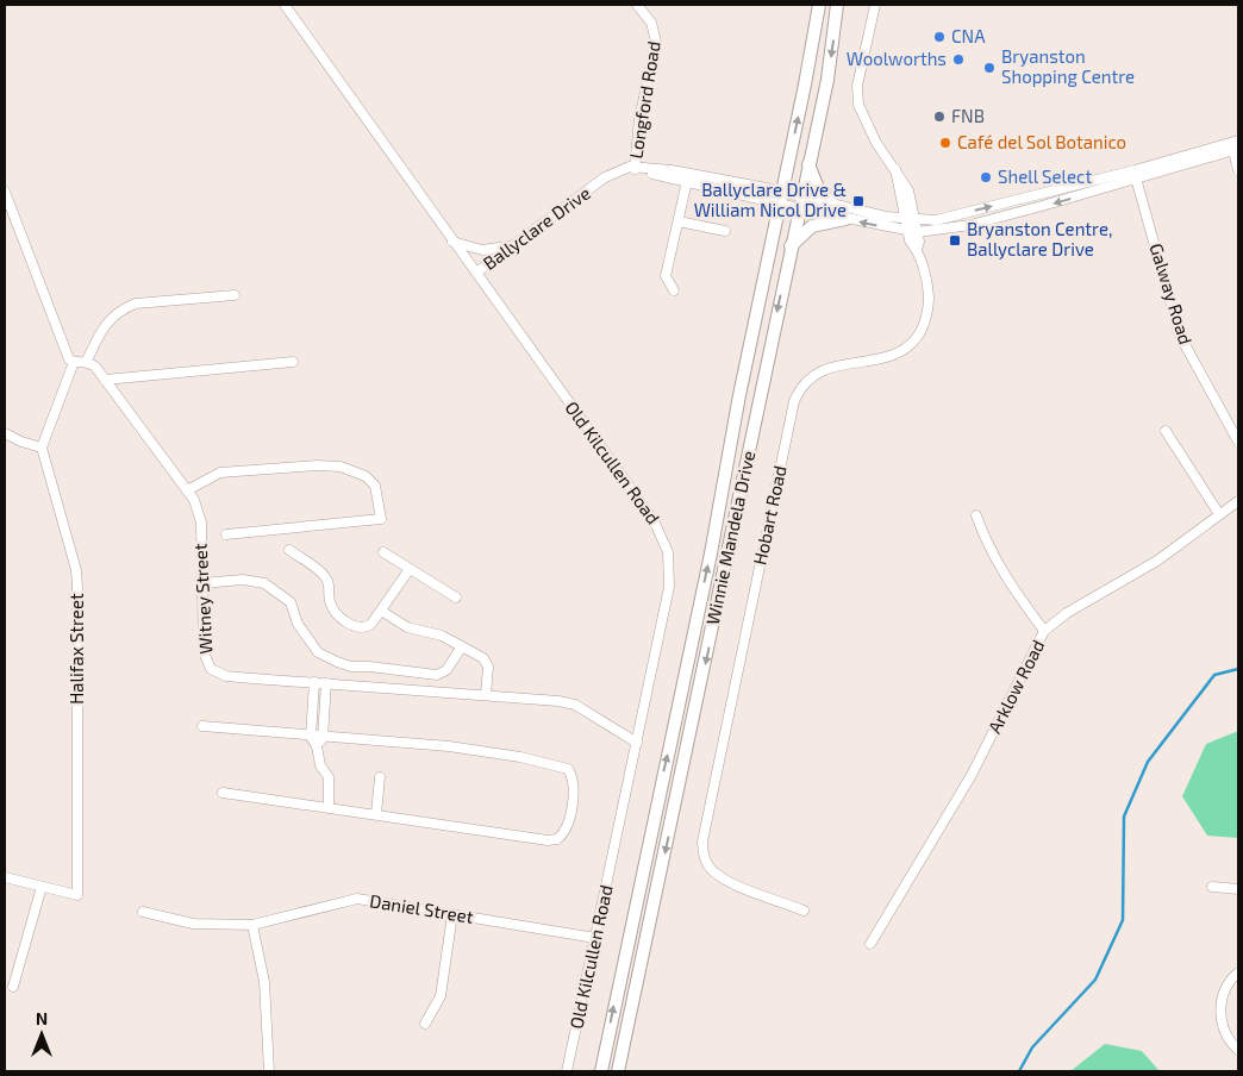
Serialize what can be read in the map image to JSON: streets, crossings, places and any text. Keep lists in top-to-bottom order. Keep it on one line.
{"streets":{"main road":["Winnie Mandela Drive"],"street":["Longford Road","Ballyclare Drive","Galway Road","Old Kilcullen Road","Hobart Road","Witney Street","Halifax Street","Arklow Road","Daniel Street"]},"crossings":[["Longford Road","Ballyclare Drive"],["Ballyclare Drive","Old Kilcullen Road"],["Old Kilcullen Road","Witney Street"],["Old Kilcullen Road","Daniel Street"]],"places":{"other":["CNA","Woolworths","Bryanston Shopping Centre","FNB","Café del Sol Botanico","Shell Select"],"transit":["Ballyclare Drive & William Nicol Drive","Bryanston Centre, Ballyclare Drive"]},"north":"top"}
